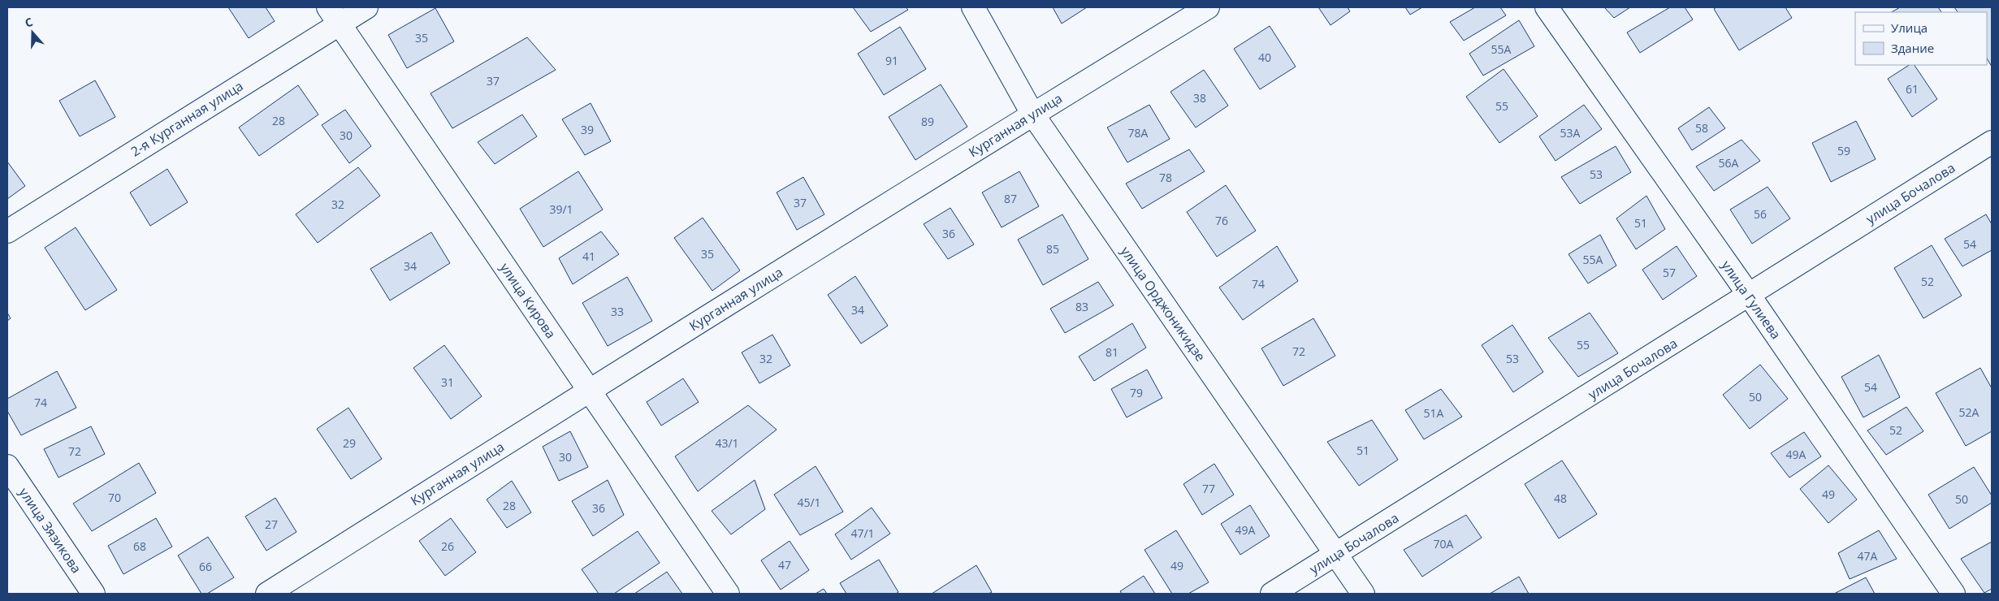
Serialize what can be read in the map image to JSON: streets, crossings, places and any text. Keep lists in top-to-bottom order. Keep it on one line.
{"streets":{"street":["2-я Курганная улица","Курганная улица","улица Бочалова","улица Гулиева","улица Кирова","улица Орджоникидзе","улица Зязикова"]},"crossings":[["2-я Курганная улица","улица Кирова"],["Курганная улица","улица Кирова"],["Курганная улица","улица Орджоникидзе"],["улица Бочалова","улица Гулиева"],["улица Бочалова","улица Орджоникидзе"]],"house_numbers":["35","55А","40","91","37","61","38","55","28","89","58","39","78А","53А","30","59","56А","53","78","87","37","32","39/1","56","76","51","36","54","85","35","41","55А","34","57","52","74","83","34","33","55","72","81","32","53","31","54","79","50","74","52А","51А","52","29","43/1","51","72","49А","30","77","49","70","48","50","45/1","28","36","27","49А","47/1","70А","68","26","47А","47","49","66"],"legend":["Улица","Здание"],"north":"top"}
